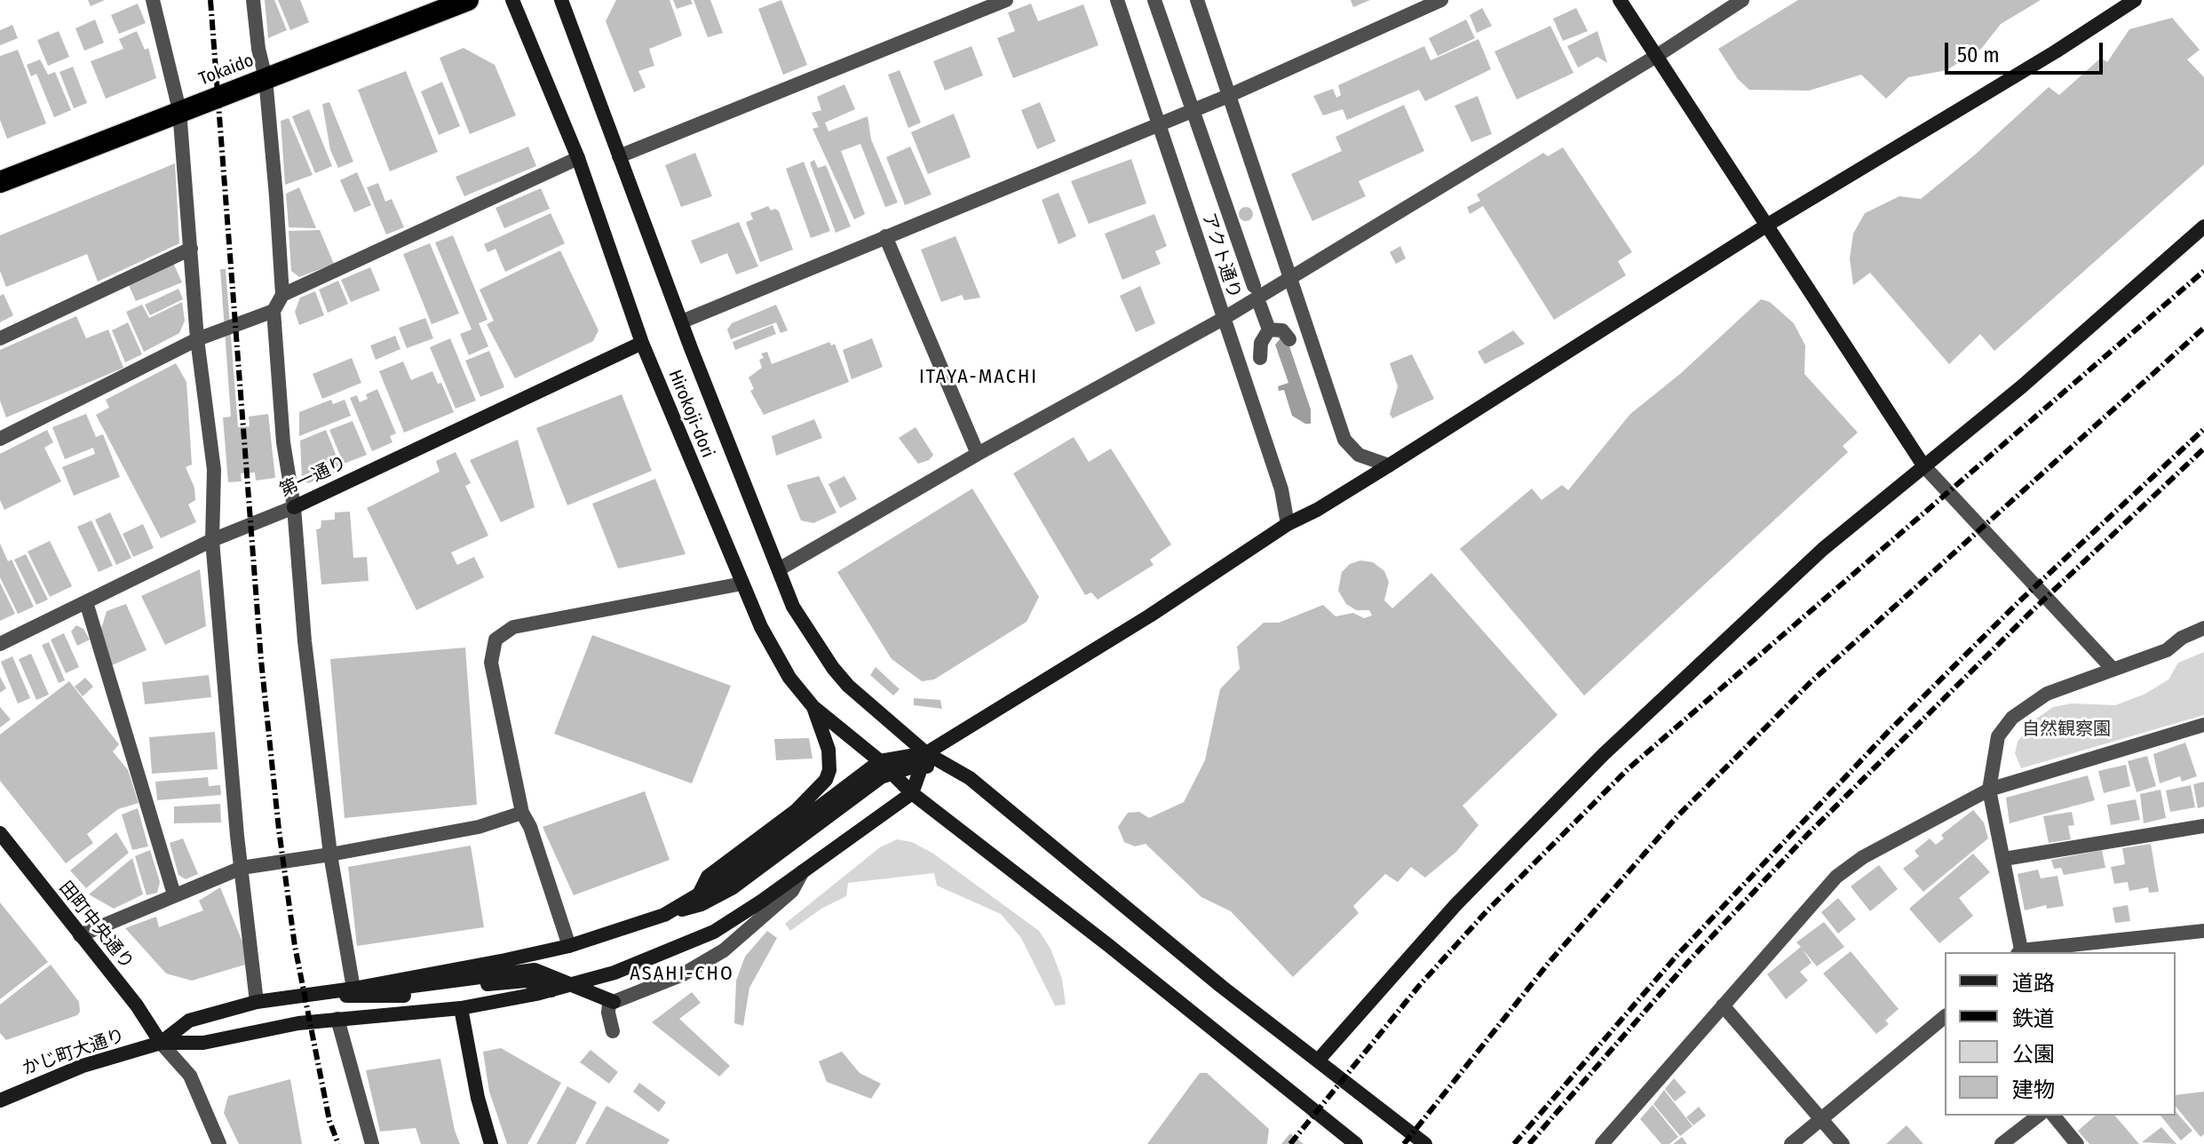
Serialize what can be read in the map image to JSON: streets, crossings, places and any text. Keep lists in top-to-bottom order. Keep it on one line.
{"streets":{"highway":["Tokaido"],"street":["アクト通り","Hirokoji-dori","第一通り","田町中央通り","かじ町大通り"]},"crossings":[["Hirokoji-dori","第一通り"],["田町中央通り","かじ町大通り"]],"districts":["ITAYA-MACHI","ASAHI-CHO"],"parks":["自然観察園"],"legend":["道路","鉄道","公園","建物"],"scale_bar":"50 m"}
